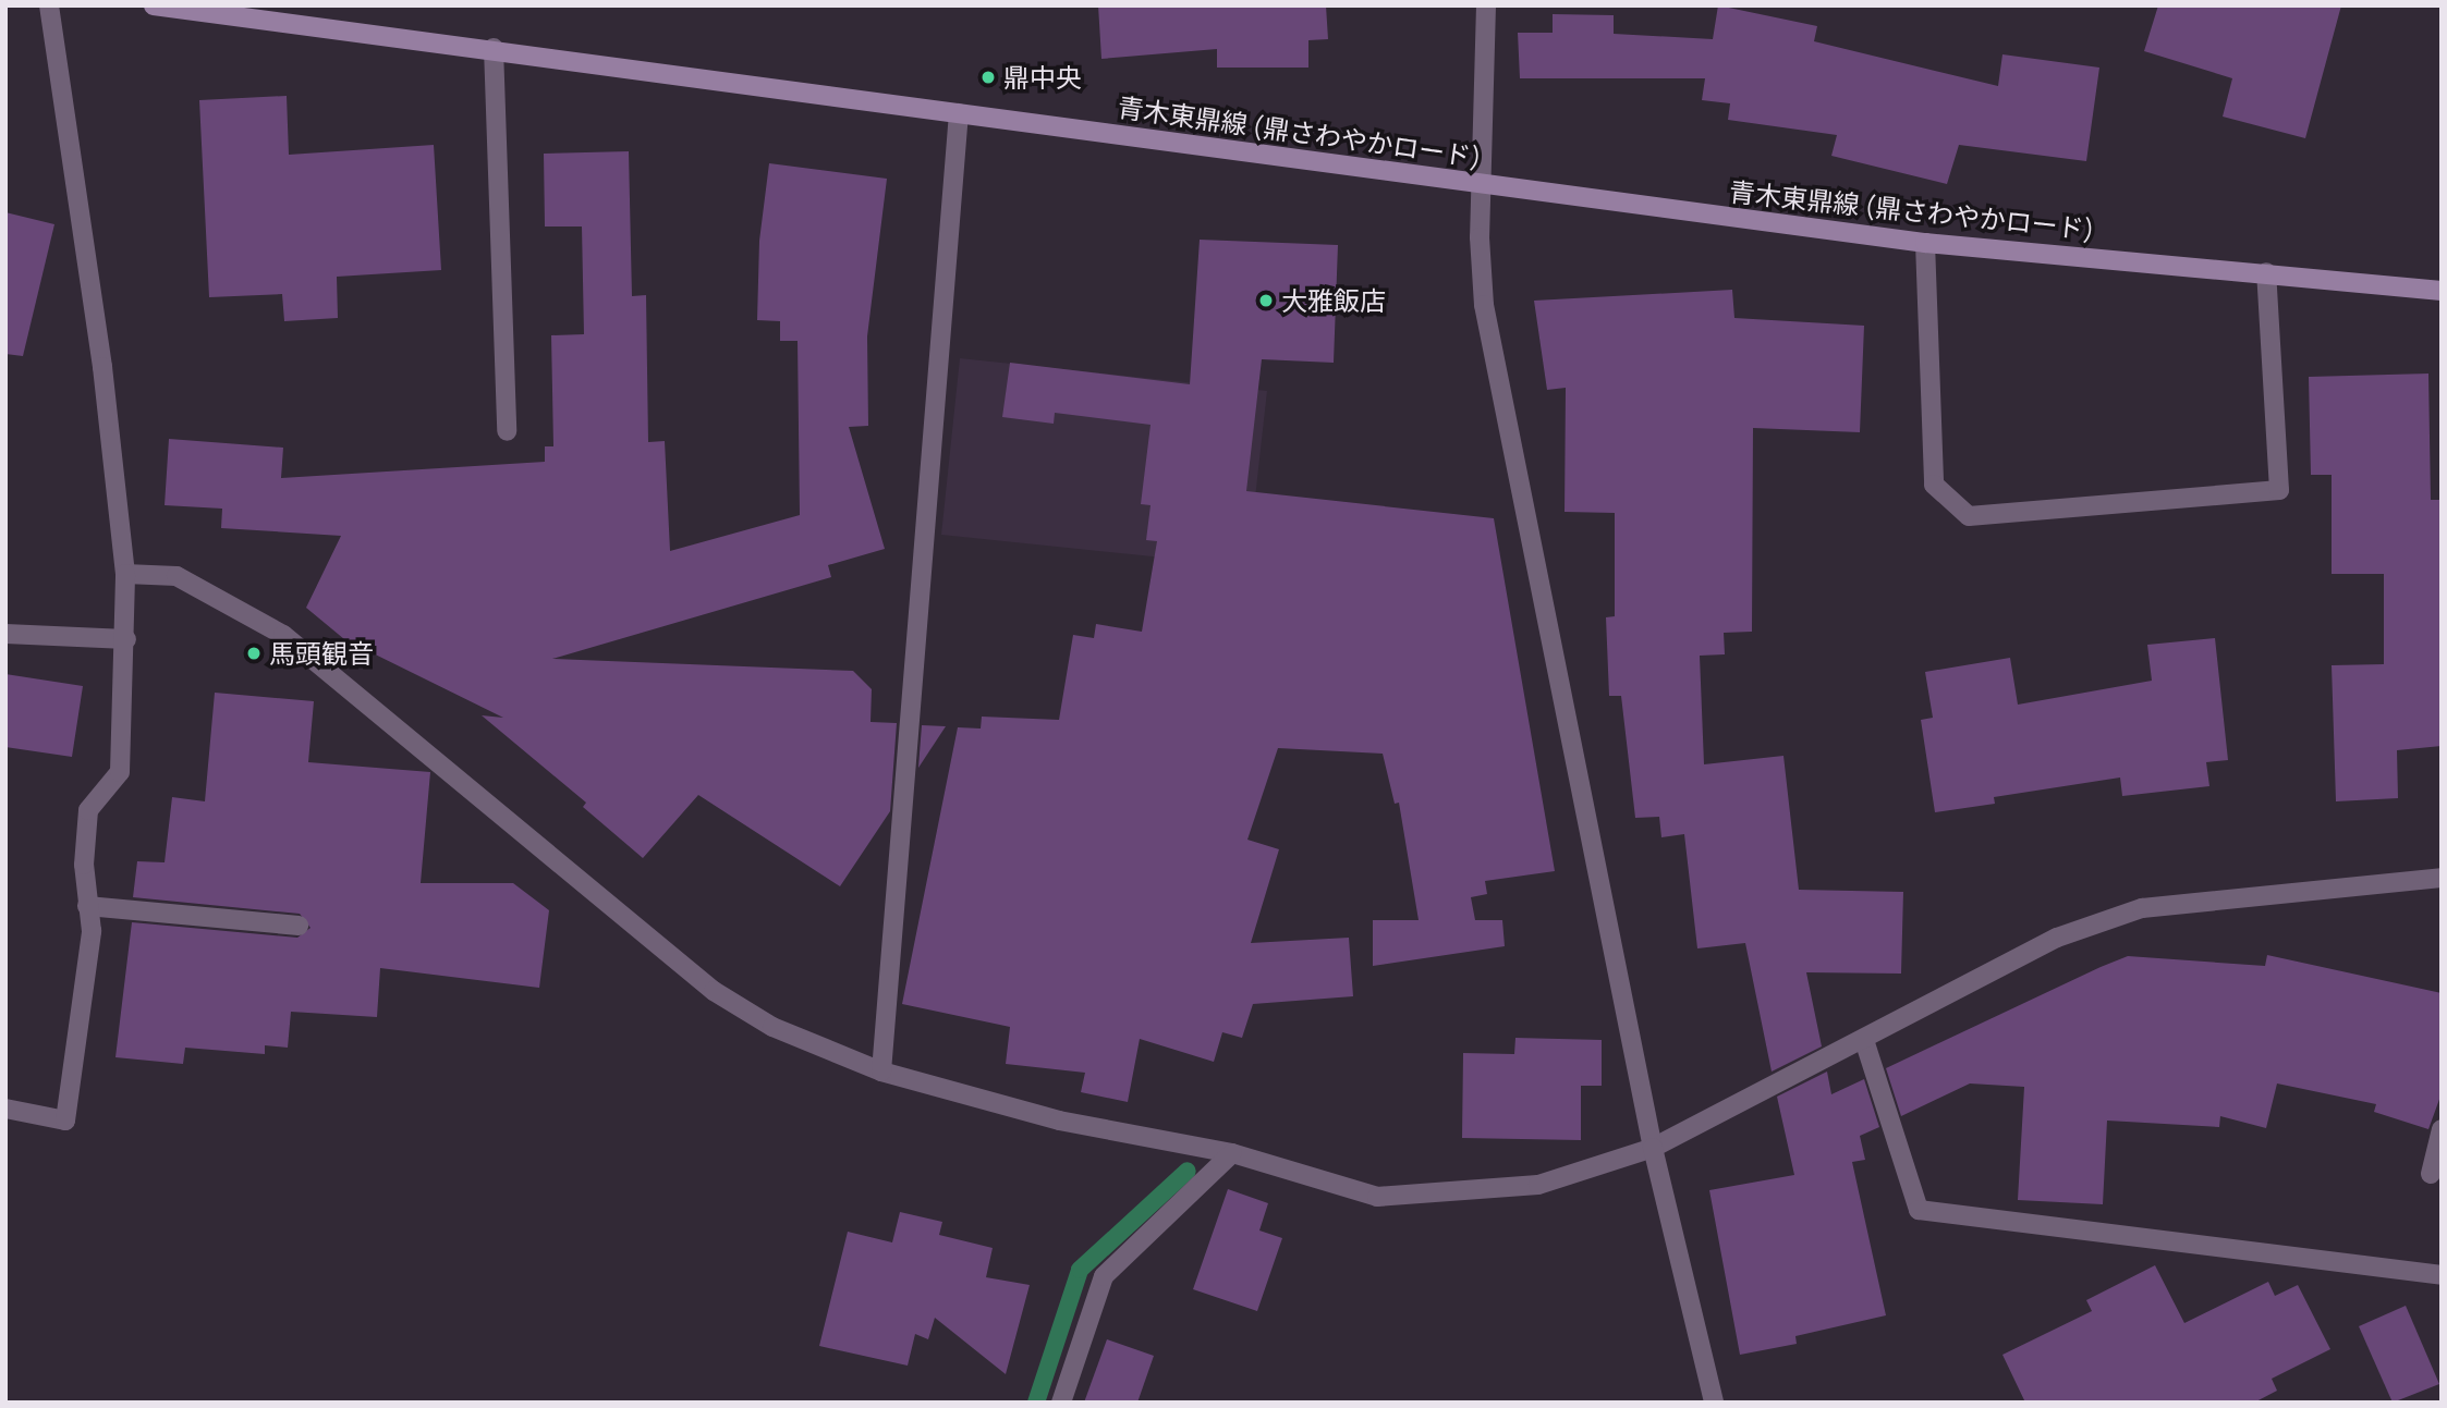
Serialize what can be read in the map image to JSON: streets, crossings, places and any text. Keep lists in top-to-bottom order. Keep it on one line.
{"streets":{"main road":["青木東鼎線 (鼎さわやかロード)"]},"places":["鼎中央","大雅飯店","馬頭観音"]}
